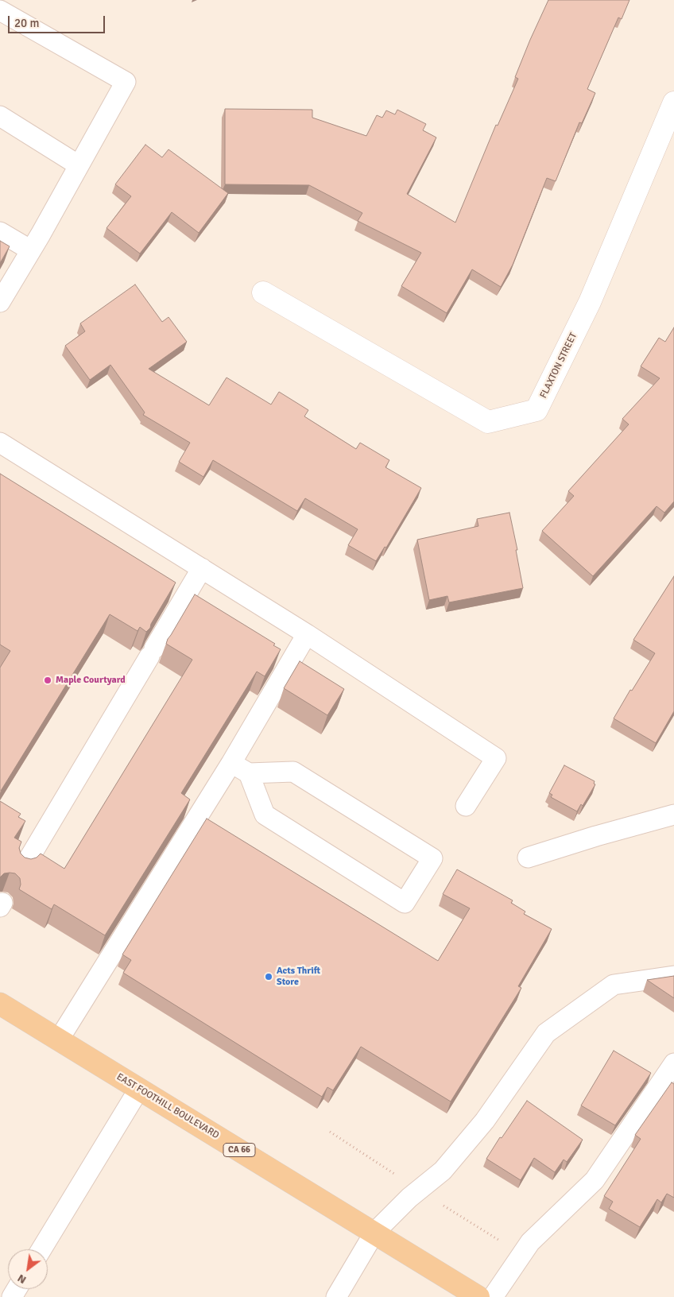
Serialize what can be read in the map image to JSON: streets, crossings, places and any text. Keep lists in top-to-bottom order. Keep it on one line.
{"streets":{"main road":["EAST FOOTHILL BOULEVARD","CA 66"],"street":["FLAXTON STREET"]},"places":["Maple Courtyard","Acts Thrift Store"],"scale_bar":"20 m","north":"bottom left"}
